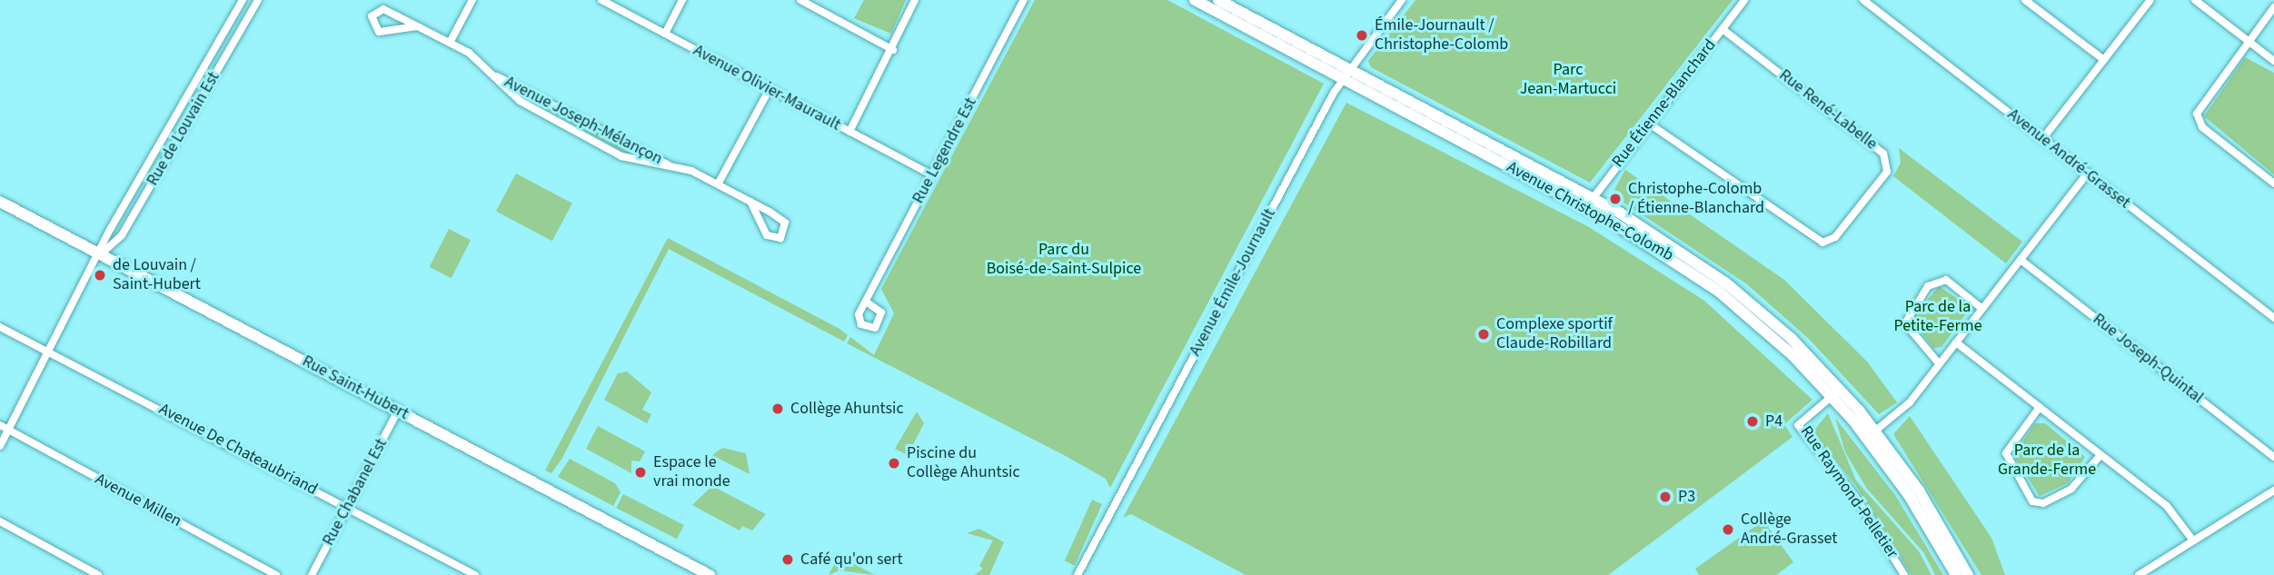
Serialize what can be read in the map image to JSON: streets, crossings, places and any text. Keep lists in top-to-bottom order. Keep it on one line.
{"streets":{"main road":["Avenue Christophe-Colomb","Rue Saint-Hubert"],"street":["Avenue Olivier-Maurault","Rue Étienne-Blanchard","Rue René-Labelle","Avenue Joseph-Mélançon","Rue de Louvain Est","Rue Legendre Est","Avenue André-Grasset","Avenue Émile-Journault","Rue Joseph-Quintal","Avenue De Chateaubriand","Rue Chabanel Est","Rue Raymond-Pelletier","Avenue Millen"]},"crossings":[["Avenue Olivier-Maurault","Rue Legendre Est"],["Rue Étienne-Blanchard","Rue René-Labelle"],["Rue Étienne-Blanchard","Avenue Christophe-Colomb"],["Rue de Louvain Est","Rue Saint-Hubert"],["Rue de Louvain Est","Avenue De Chateaubriand"],["Rue de Louvain Est","Avenue Millen"],["Avenue Christophe-Colomb","Avenue Émile-Journault"],["Avenue Christophe-Colomb","Rue Raymond-Pelletier"],["Rue Saint-Hubert","Rue Chabanel Est"],["Avenue De Chateaubriand","Rue Chabanel Est"]],"parks":["Parc Jean-Martucci","Parc du Boisé-de-Saint-Sulpice","Parc de la Petite-Ferme","Parc de la Grande-Ferme"],"places":["Émile-Journault / Christophe-Colomb","Christophe-Colomb / Étienne-Blanchard","de Louvain / Saint-Hubert","Complexe sportif Claude-Robillard","Collège Ahuntsic","P4","Piscine du Collège Ahuntsic","Espace le vrai monde","P3","Collège André-Grasset","Café qu'on sert"]}
